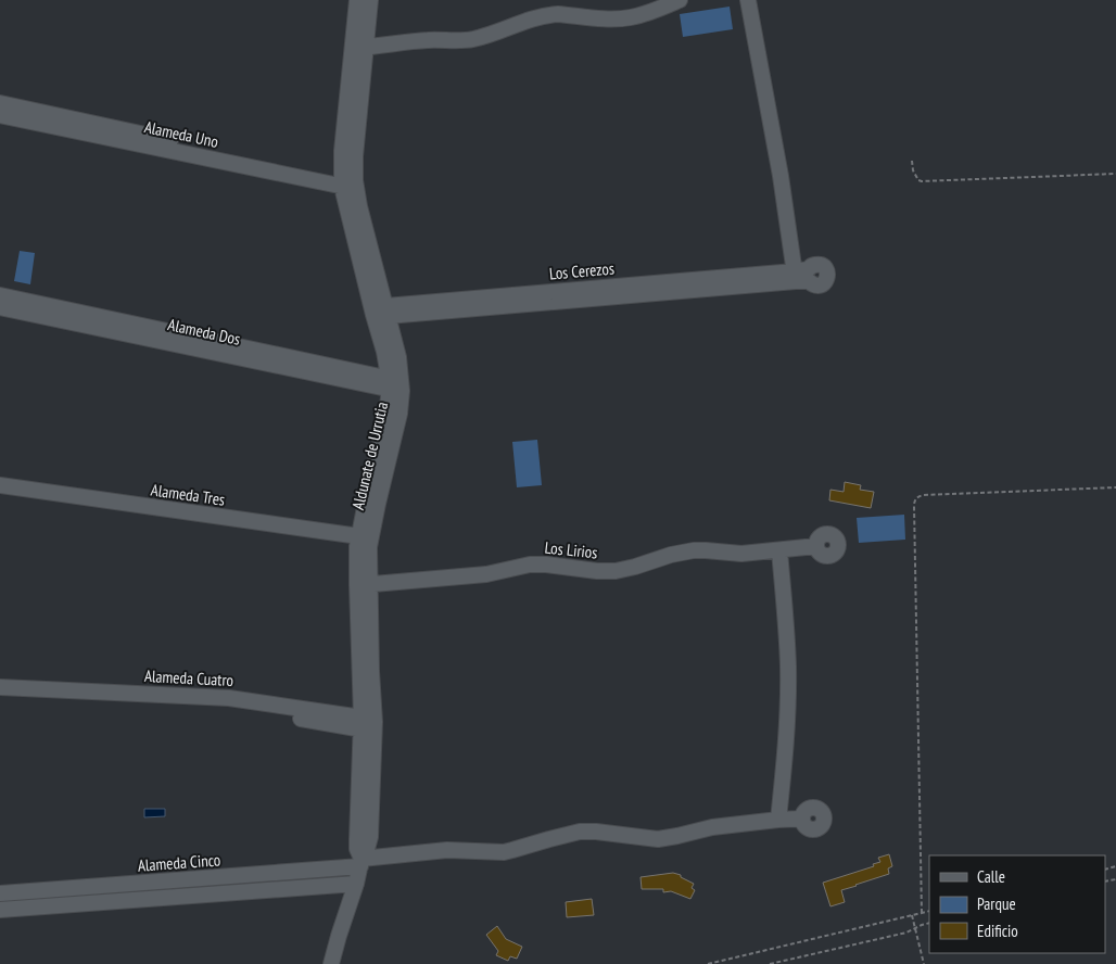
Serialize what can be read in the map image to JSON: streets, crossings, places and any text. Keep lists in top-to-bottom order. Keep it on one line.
{"streets":{"street":["Alameda Uno","Los Cerezos","Alameda Dos","Aldunate de Urrutia","Alameda Tres","Los Lirios","Alameda Cuatro","Alameda Cinco"]},"crossings":[["Alameda Uno","Aldunate de Urrutia"],["Los Cerezos","Aldunate de Urrutia"],["Alameda Dos","Aldunate de Urrutia"],["Aldunate de Urrutia","Alameda Tres"],["Aldunate de Urrutia","Los Lirios"],["Aldunate de Urrutia","Alameda Cuatro"],["Aldunate de Urrutia","Alameda Cinco"]],"legend":["Calle","Parque","Edificio"]}
